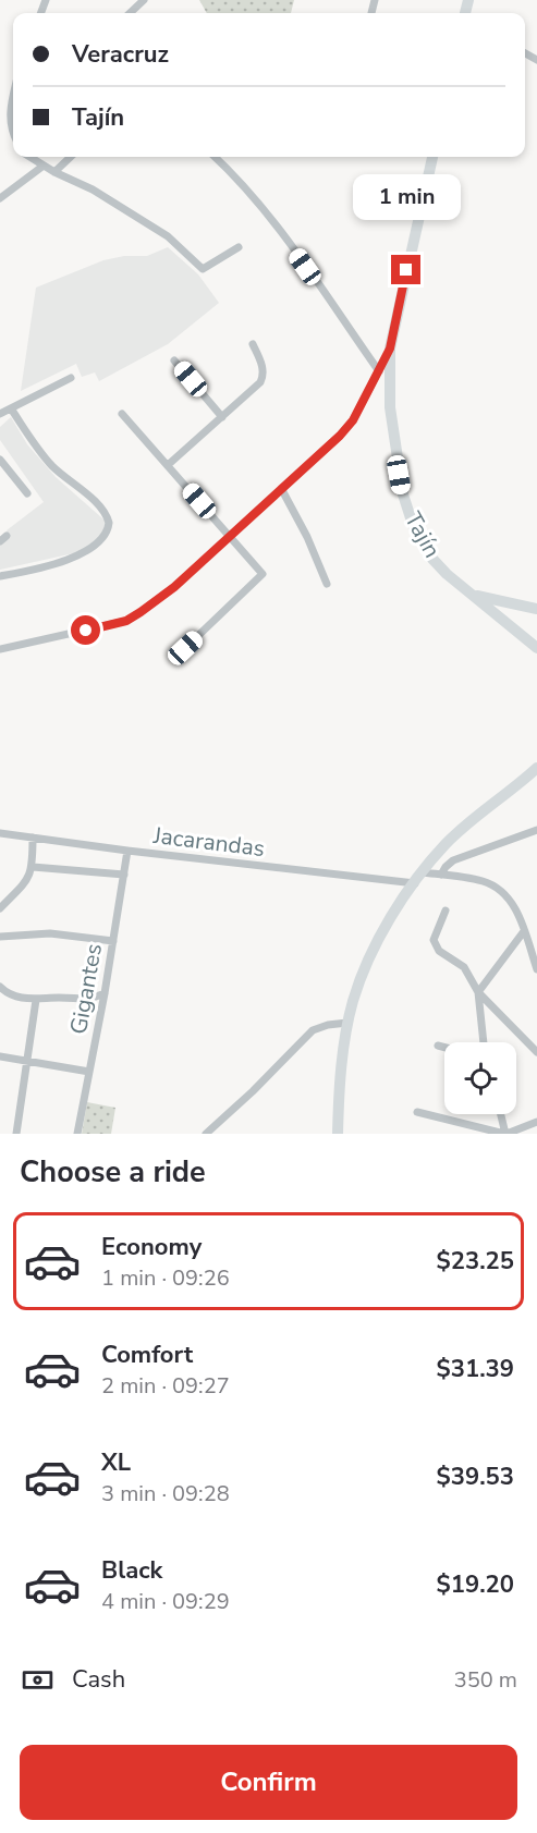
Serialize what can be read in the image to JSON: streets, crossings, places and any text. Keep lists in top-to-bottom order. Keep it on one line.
{"streets":{"main road":["Tajín"],"street":["Jacarandas","Gigantes"]},"crossings":[["Jacarandas","Gigantes"]],"page":{"banner":["Veracruz","Tajín"],"bubble":"1 min","heading":"Choose a ride","list":[{"name":"Economy","note":"1 min · 09:26","value":"$23.25"},{"name":"Comfort","note":"2 min · 09:27","value":"$31.39"},{"name":"XL","note":"3 min · 09:28","value":"$39.53"},{"name":"Black","note":"4 min · 09:29","value":"$19.20"}],"pay":["Cash","350 m"],"buttons":"Confirm"}}
